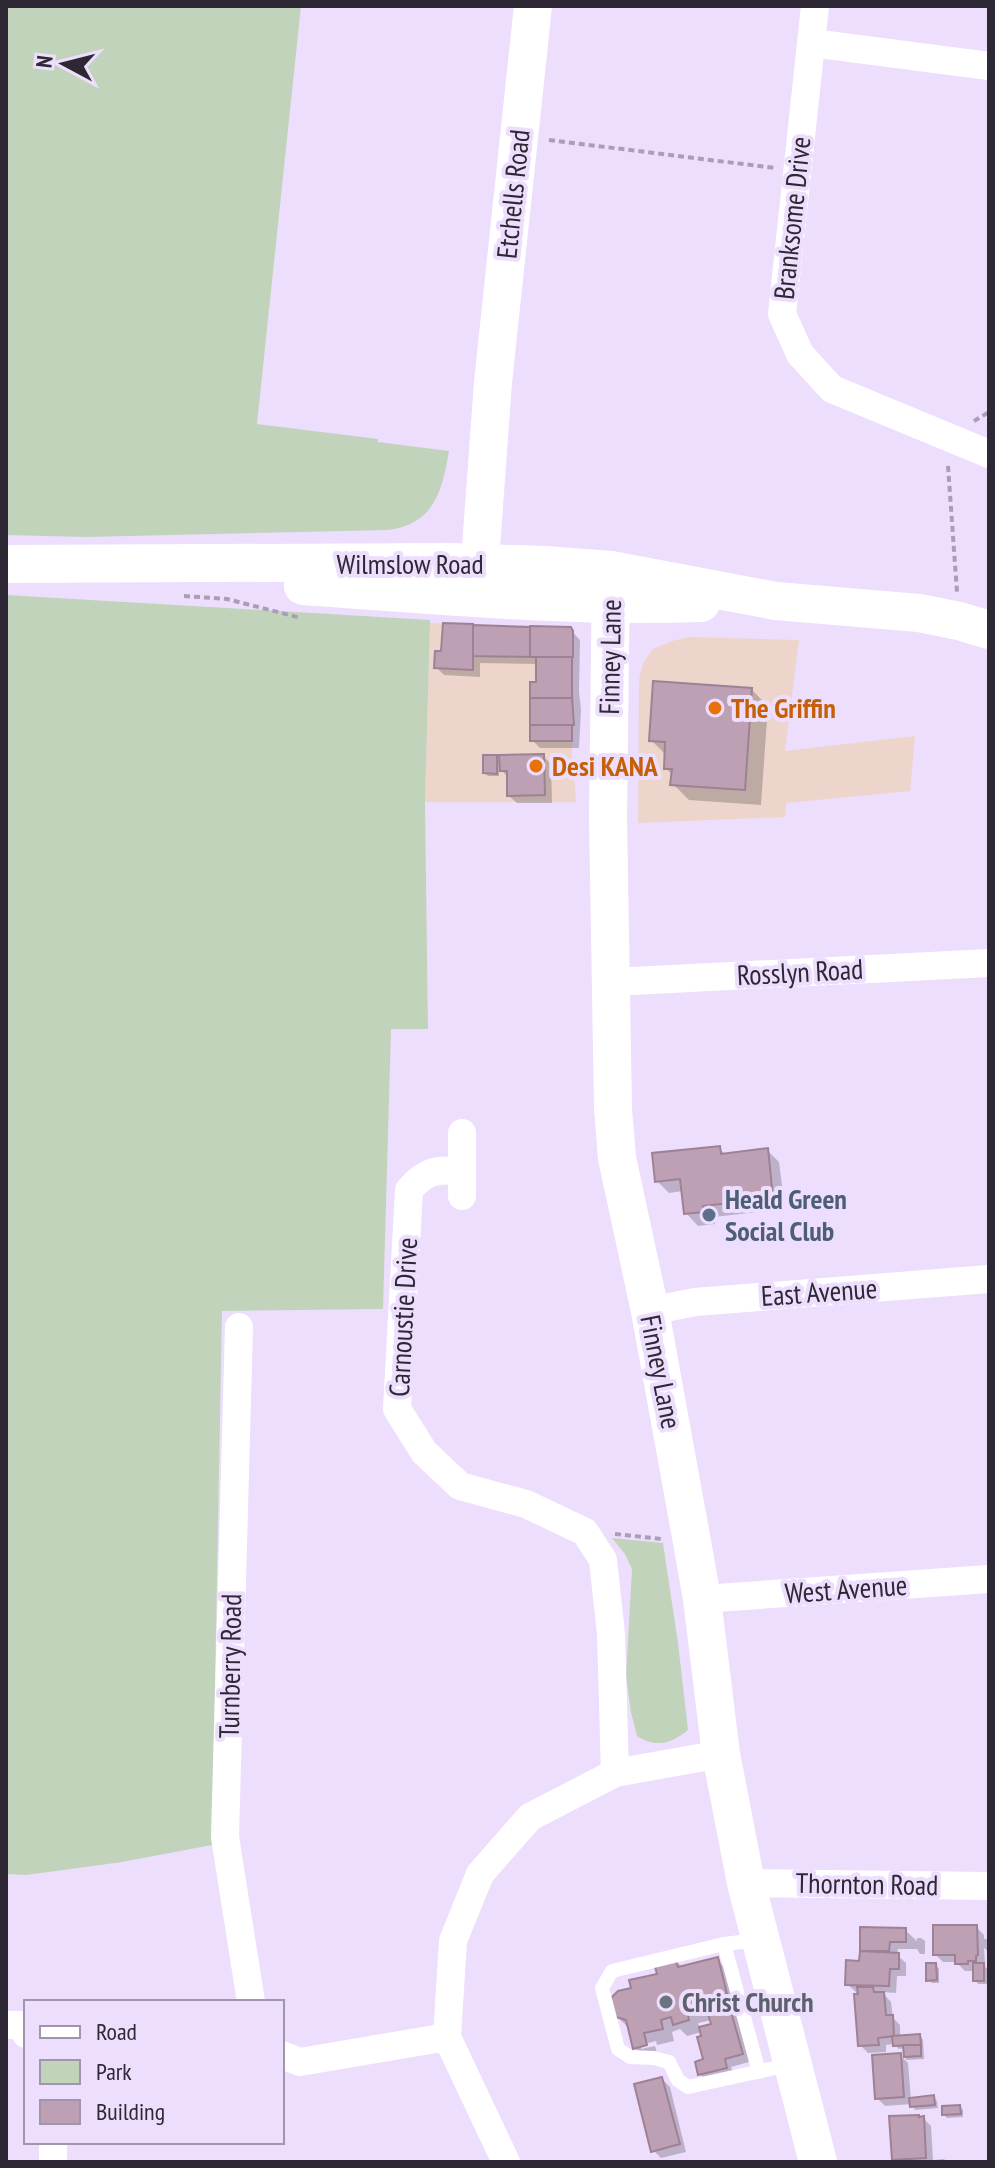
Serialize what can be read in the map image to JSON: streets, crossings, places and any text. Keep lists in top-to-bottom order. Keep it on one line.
{"streets":{"street":["Etchells Road","Branksome Drive","Wilmslow Road","Finney Lane","Rosslyn Road","East Avenue","Carnoustie Drive","West Avenue","Turnberry Road","Thornton Road"]},"crossings":[["Etchells Road","Wilmslow Road"],["Wilmslow Road","Finney Lane"],["Finney Lane","Rosslyn Road"],["Finney Lane","East Avenue"],["Finney Lane","West Avenue"],["Finney Lane","Thornton Road"]],"places":["The Griffin","Desi KANA","Heald Green Social Club","Christ Church"],"legend":["Road","Park","Building"],"north":"left"}
